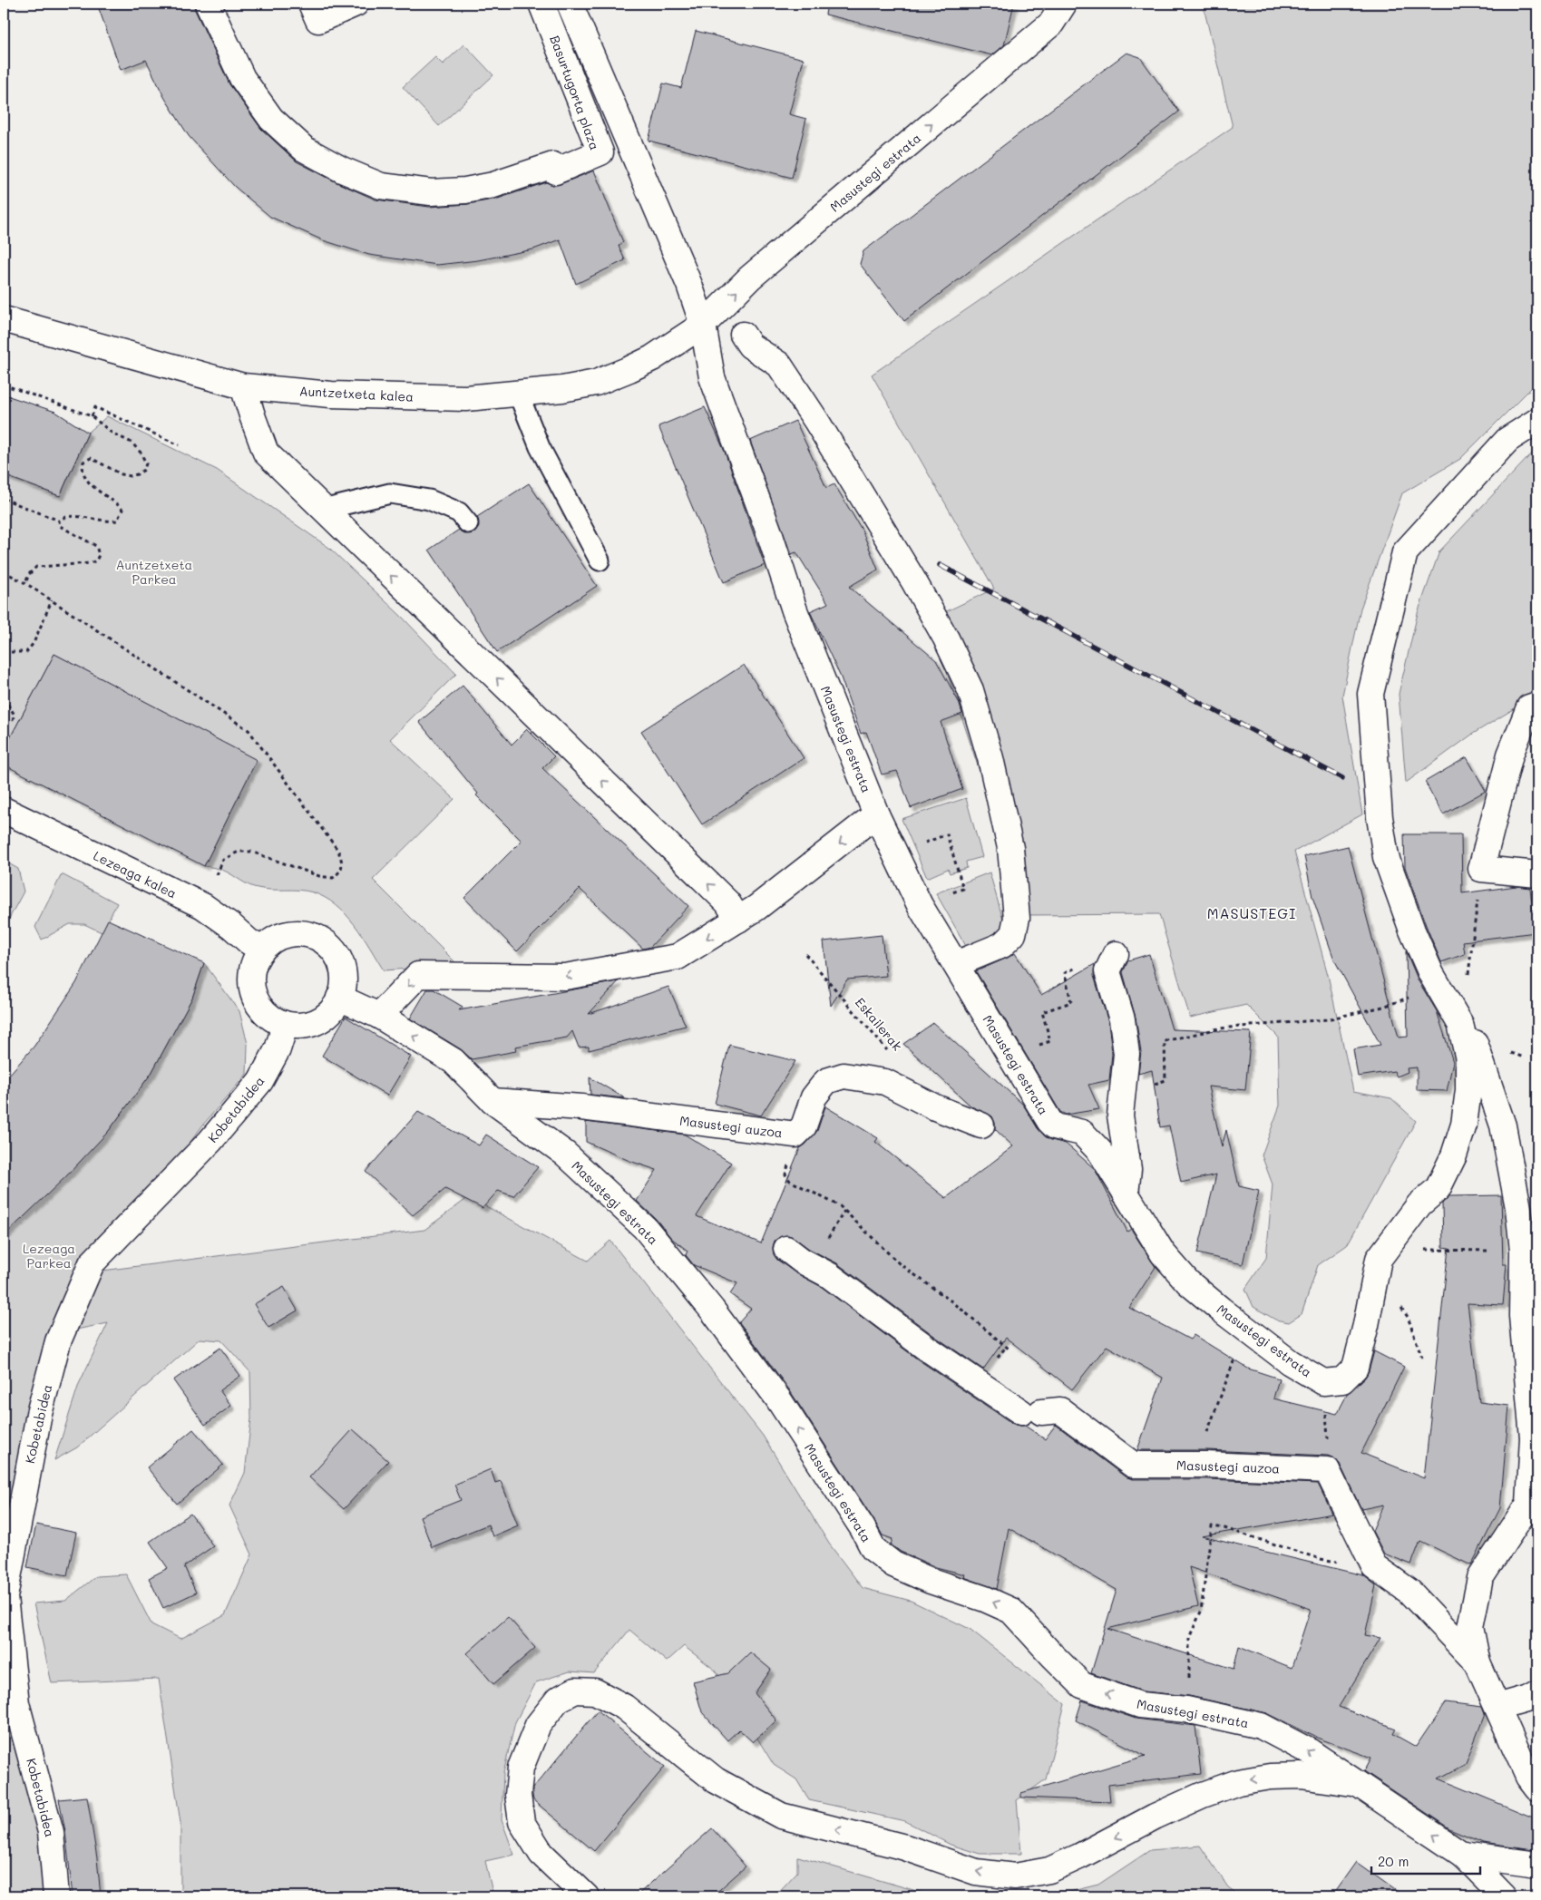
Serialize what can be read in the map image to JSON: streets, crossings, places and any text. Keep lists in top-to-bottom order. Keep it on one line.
{"streets":{"street":["Basurtugorta plaza","Masustegi estrata","Auntzetxeta kalea","Lezeaga kalea","Kobetabidea","Masustegi auzoa"],"path":["Eskailerak"]},"crossings":[["Masustegi estrata","Auntzetxeta kalea"],["Masustegi estrata","Masustegi auzoa"],["Lezeaga kalea","Kobetabidea"]],"districts":["MASUSTEGI"],"parks":["Auntzetxeta Parkea","Lezeaga Parkea"],"scale_bar":"20 m"}
